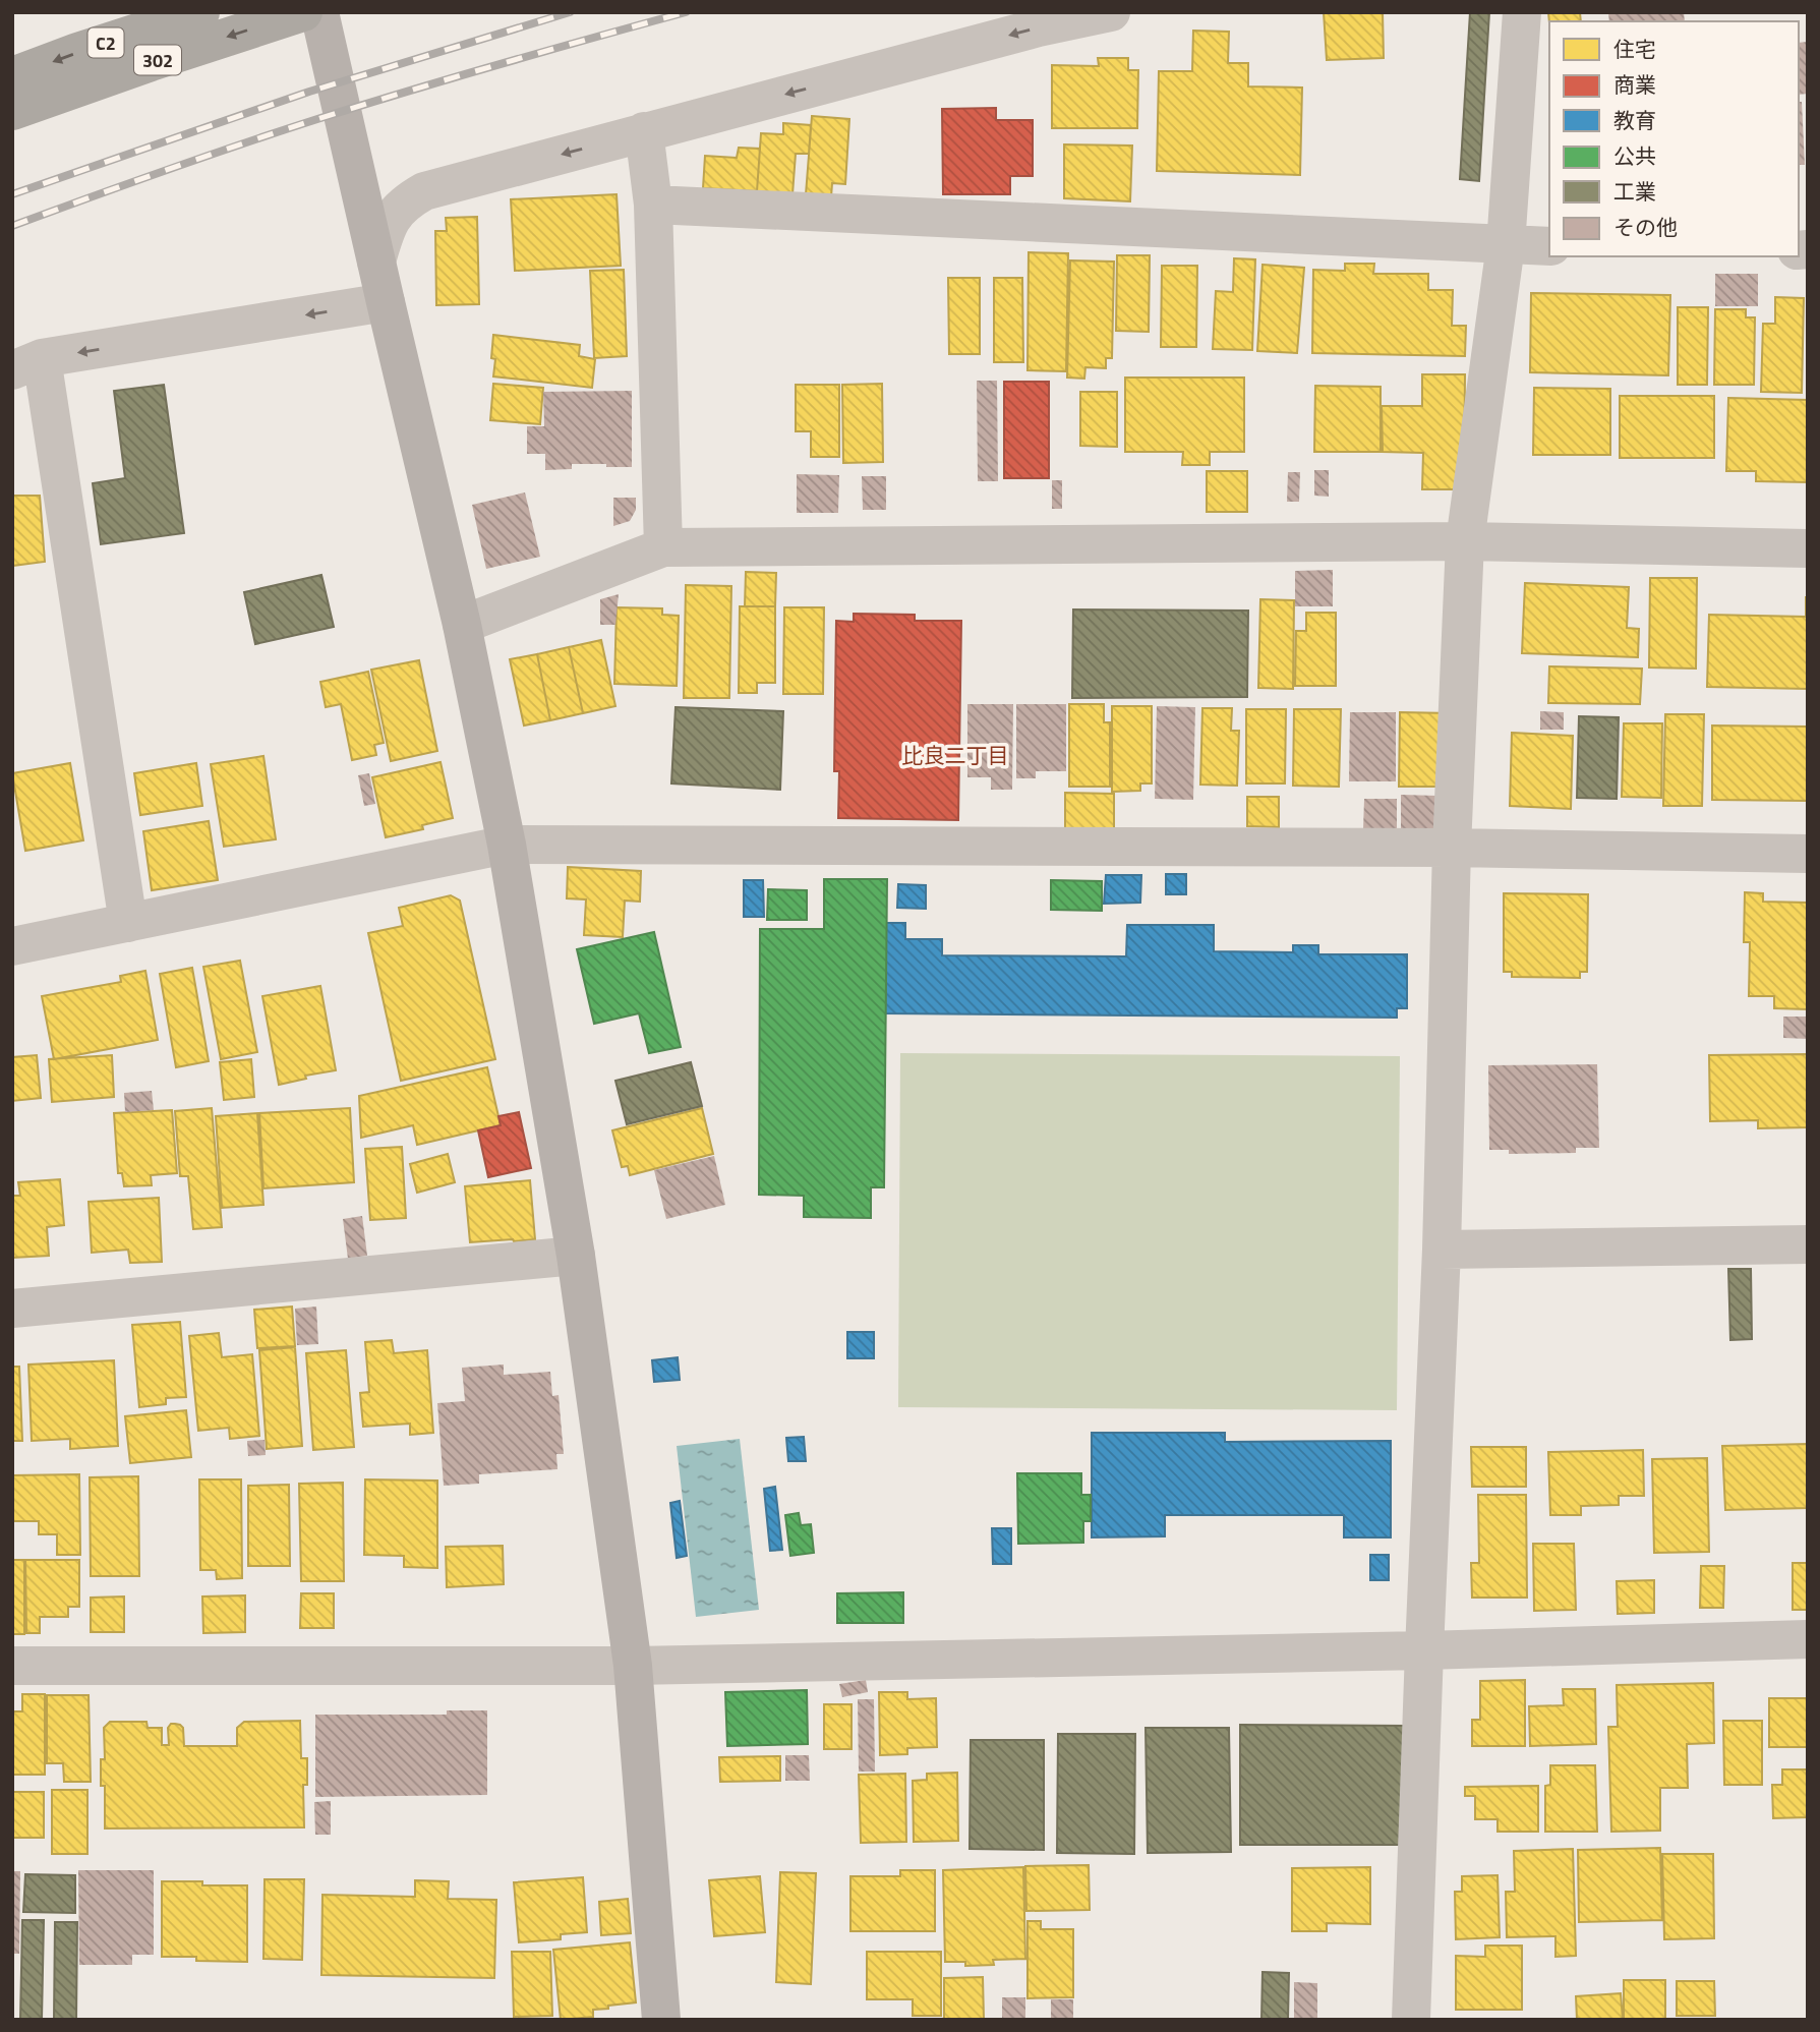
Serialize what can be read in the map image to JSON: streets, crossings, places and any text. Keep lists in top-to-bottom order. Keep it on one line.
{"streets":{"highway":["C2","302"]},"districts":["比良二丁目"],"legend":["住宅","商業","教育","公共","工業","その他"]}
